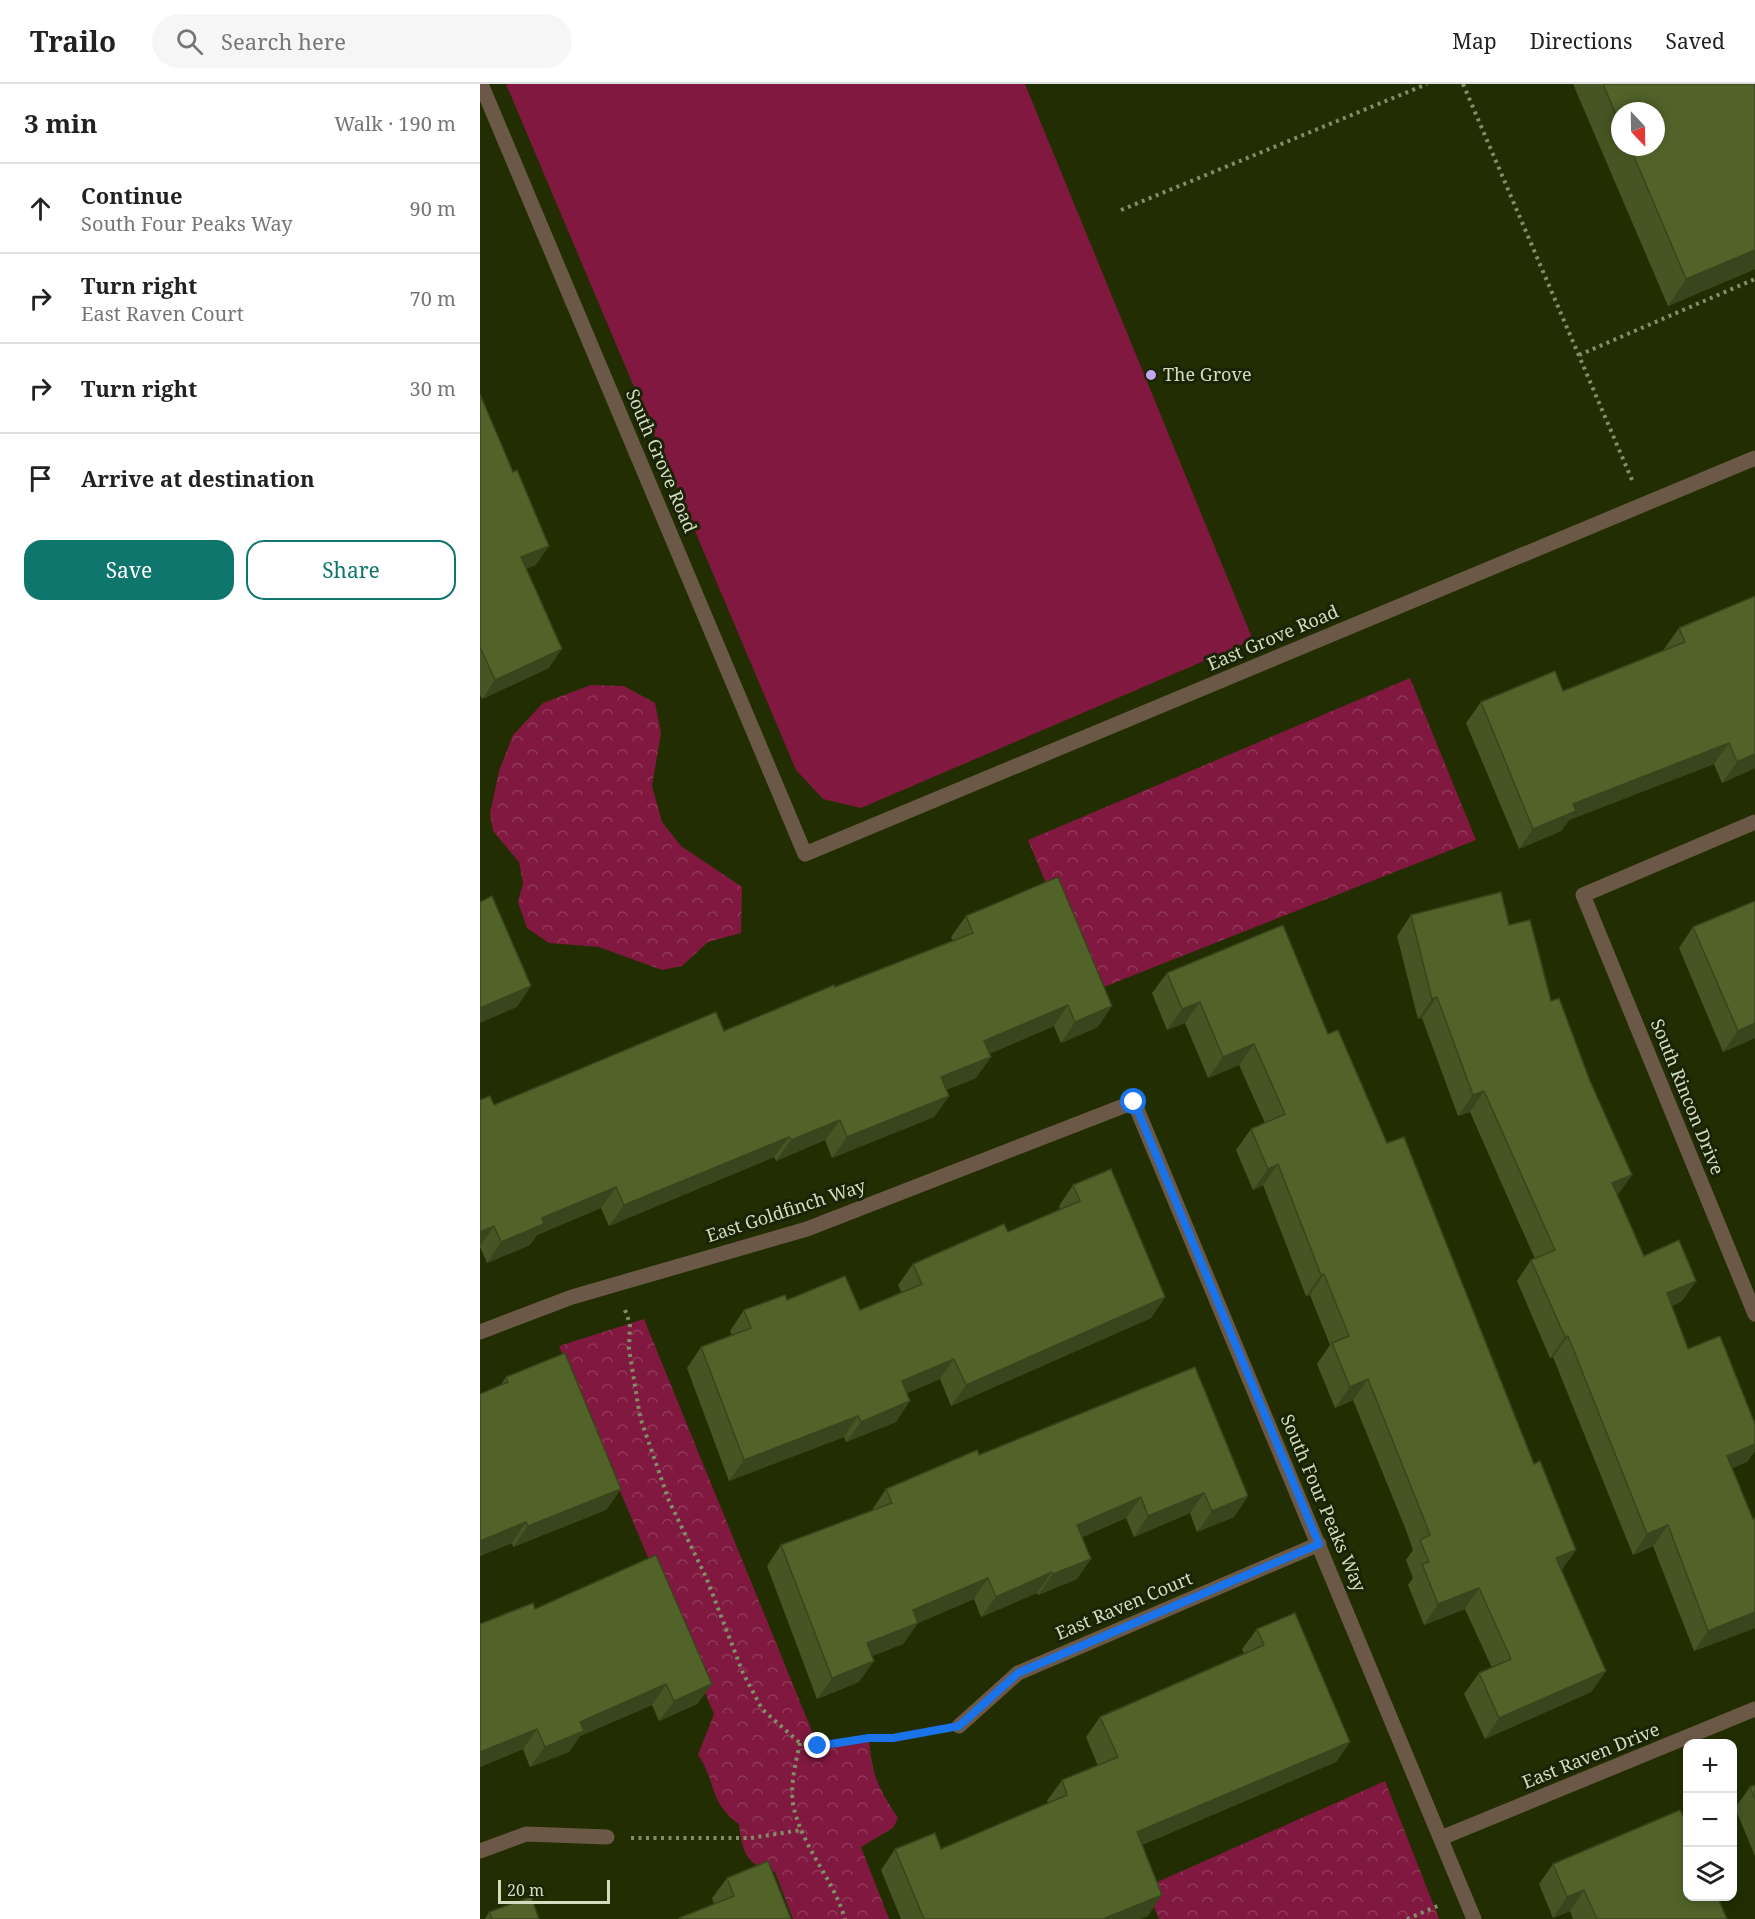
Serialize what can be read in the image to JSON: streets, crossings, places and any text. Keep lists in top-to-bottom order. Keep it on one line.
{"streets":{"street":["South Grove Road","East Grove Road","South Rincon Drive","East Goldfinch Way","South Four Peaks Way","East Raven Court","East Raven Drive"]},"crossings":[["South Grove Road","East Grove Road"],["East Goldfinch Way","South Four Peaks Way"],["South Four Peaks Way","East Raven Court"],["South Four Peaks Way","East Raven Drive"]],"places":["The Grove"],"scale_bar":"20 m","north":"bottom","page":{"header":"Trailo","search":"Search here","nav":["Map","Directions","Saved"],"heading":["3 min","Walk · 190 m"],"list":[["Continue","South Four Peaks Way","90 m"],["Turn right","East Raven Court","70 m"],["Turn right","30 m"],"Arrive at destination"],"buttons":["Save","Share"],"map_buttons":["+","−"],"scale":"20 m"}}
